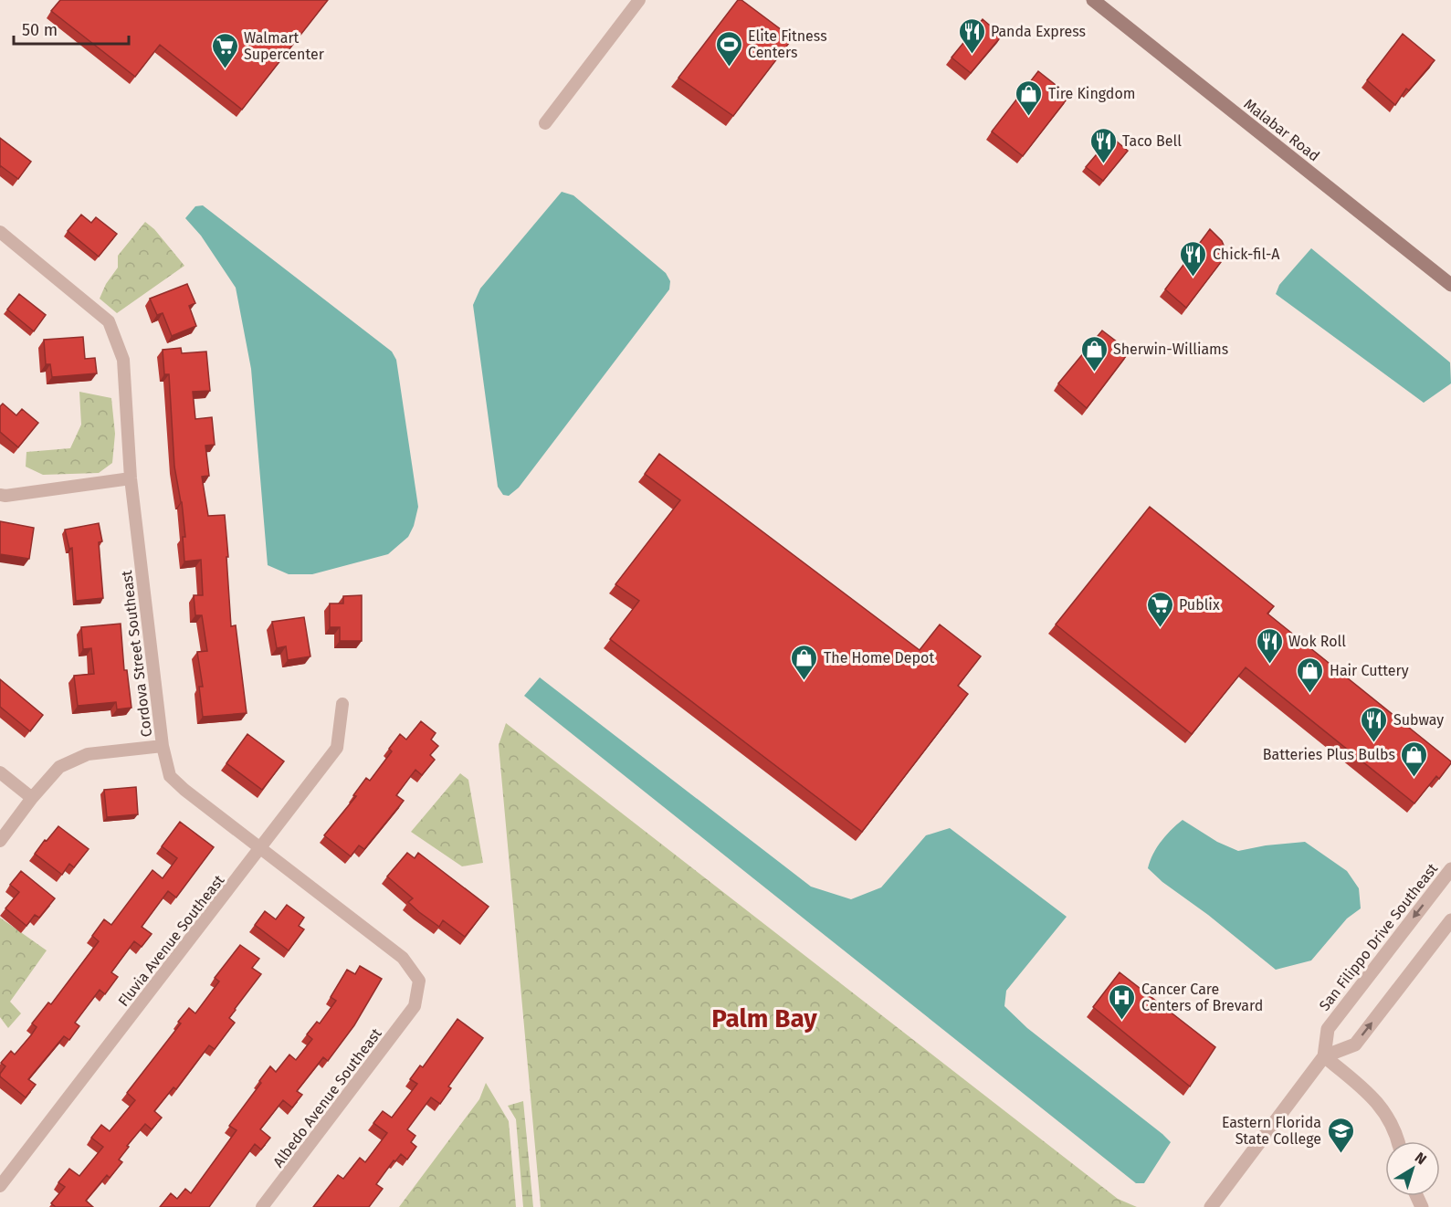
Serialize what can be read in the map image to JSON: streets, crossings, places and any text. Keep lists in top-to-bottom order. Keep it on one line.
{"streets":{"main road":["Malabar Road"],"street":["Cordova Street Southeast","San Filippo Drive Southeast","Fluvia Avenue Southeast","Albedo Avenue Southeast"]},"crossings":[["Cordova Street Southeast","Fluvia Avenue Southeast"],["Cordova Street Southeast","Albedo Avenue Southeast"]],"districts":["Palm Bay"],"places":{"restaurant":["Panda Express","Taco Bell","Chick-fil-A","Wok Roll","Subway"],"sports":["Elite Fitness Centers"],"supermarket":["Walmart Supercenter","Publix"],"shop":["Tire Kingdom","Sherwin-Williams","The Home Depot","Hair Cuttery","Batteries Plus Bulbs"],"hospital":["Cancer Care Centers of Brevard"],"school or university":["Eastern Florida State College"]},"scale_bar":"50 m","north":"top right"}
